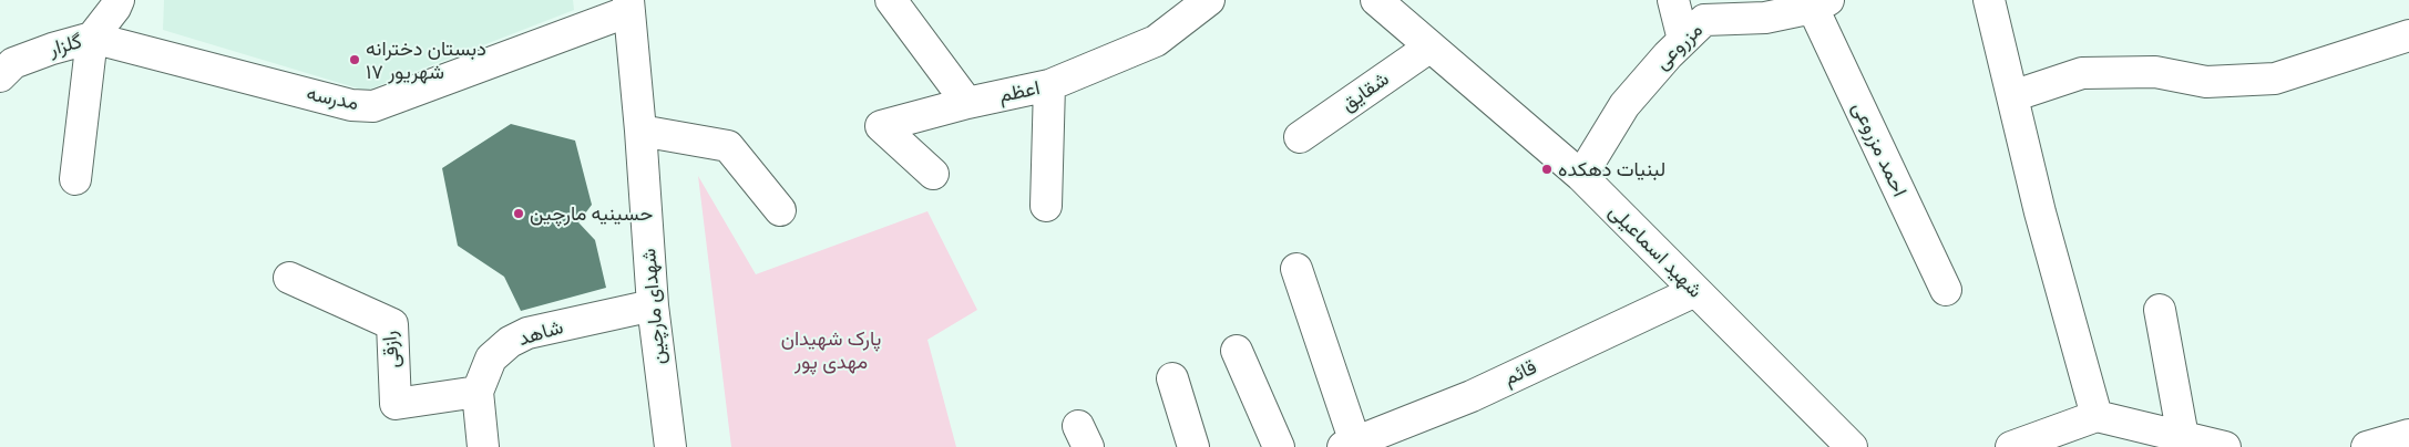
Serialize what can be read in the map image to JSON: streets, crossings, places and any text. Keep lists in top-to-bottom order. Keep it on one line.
{"streets":{"street":["گلزار","مزروعی","اعظم","شقایق","مدرسه","احمد مزروعی","شهید اسماعیلی","شهدای مارچین","شاهد","رازقی","قائم"]},"crossings":[["گلزار","مدرسه"],["مزروعی","احمد مزروعی"],["مزروعی","شهید اسماعیلی"],["شقایق","شهید اسماعیلی"],["مدرسه","شهدای مارچین"],["شهید اسماعیلی","قائم"],["شهدای مارچین","شاهد"],["شاهد","رازقی"]],"parks":["پارک شهیدان مهدی پور"],"places":["دبستان دخترانه ۱۷ شهریور","لبنیات دهکده","حسینیه مارچین"]}
